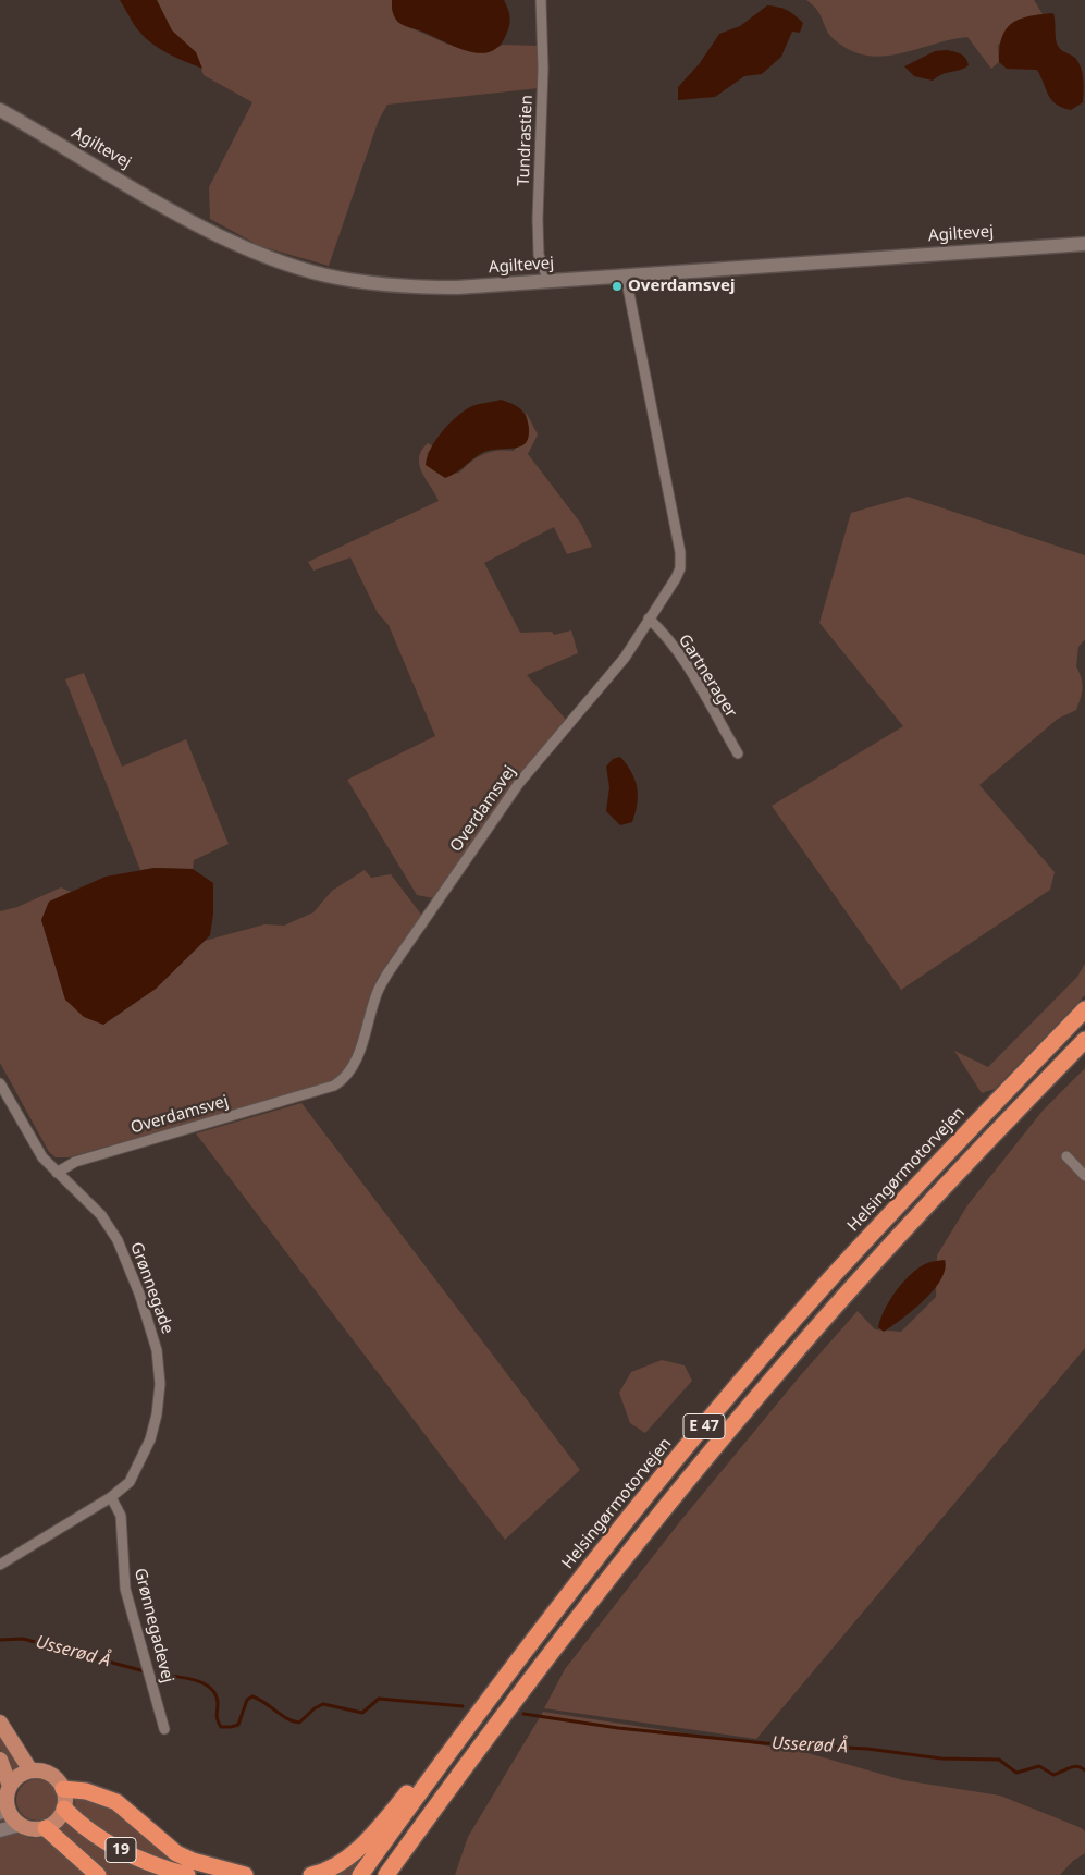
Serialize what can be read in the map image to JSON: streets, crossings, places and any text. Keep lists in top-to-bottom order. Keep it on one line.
{"streets":{"highway":["Helsingørmotorvejen","E 47","19"],"street":["Tundrastien","Agiltevej","Gartnerager","Overdamsvej","Grønnegade","Grønnegadevej"]},"crossings":[["Tundrastien","Agiltevej"],["Agiltevej","Overdamsvej"],["Gartnerager","Overdamsvej"],["Overdamsvej","Grønnegade"],["Grønnegade","Grønnegadevej"]],"water":["Usserød Å"],"places":["Overdamsvej"]}
